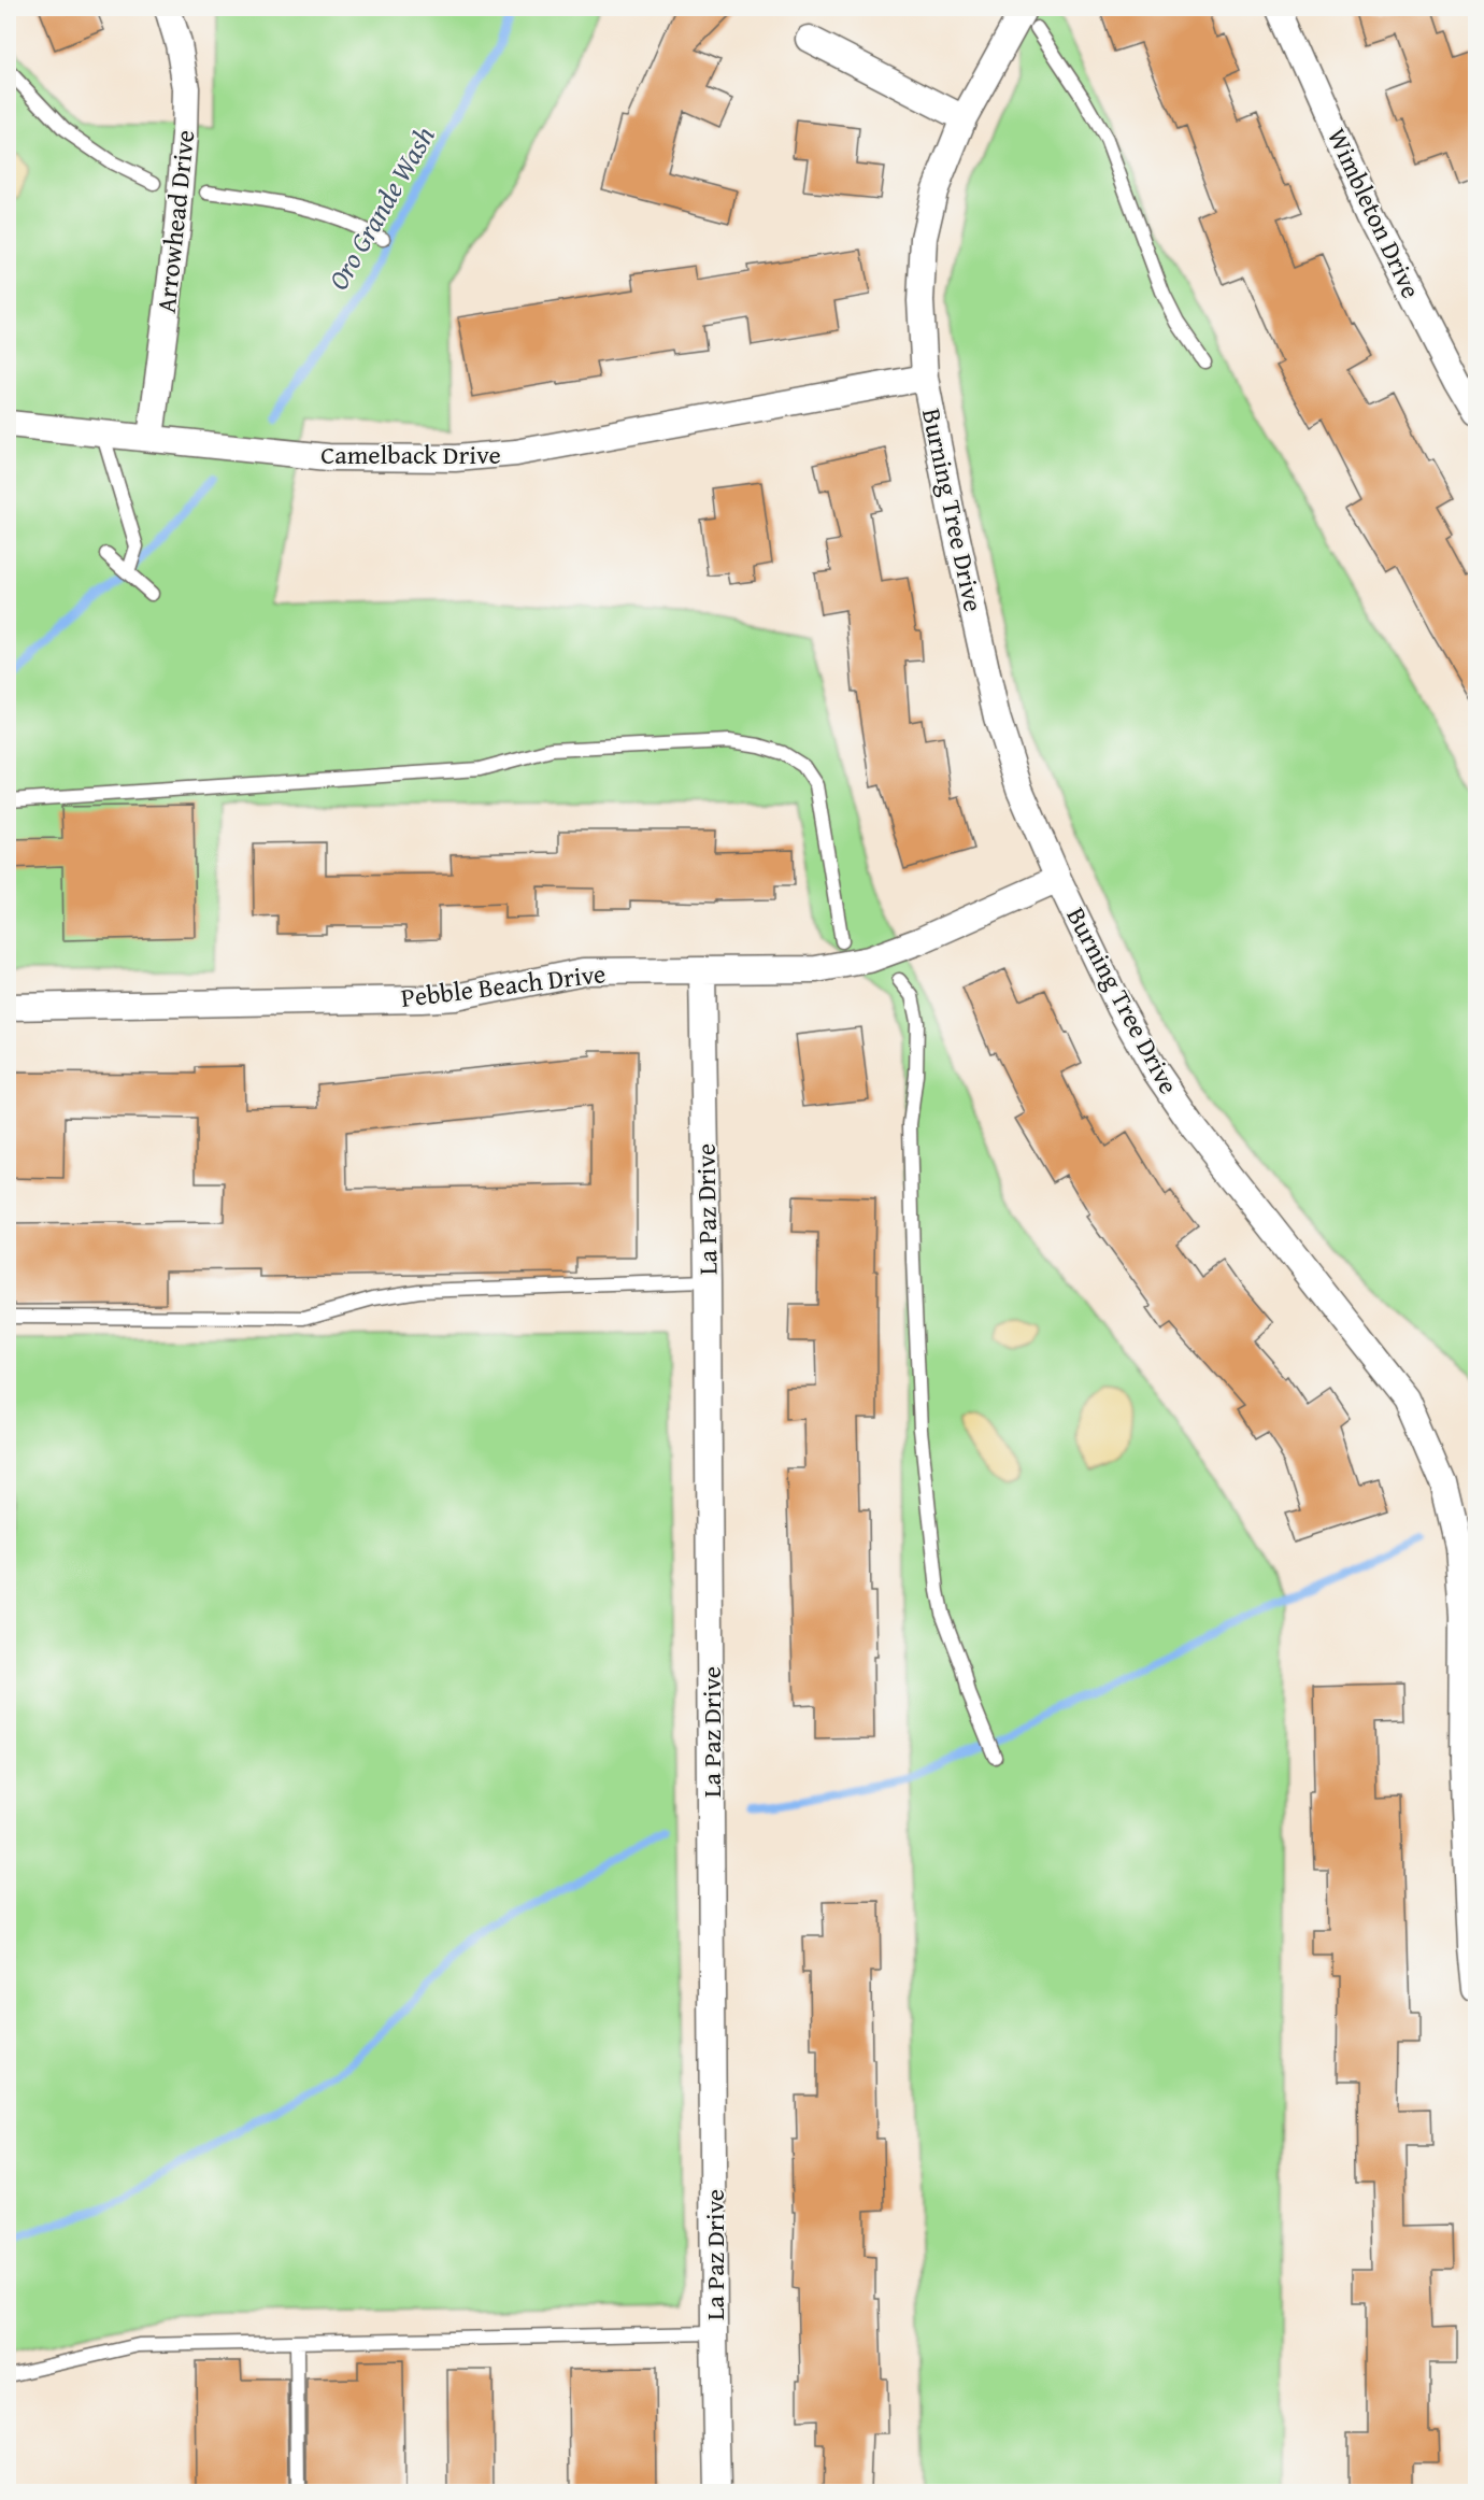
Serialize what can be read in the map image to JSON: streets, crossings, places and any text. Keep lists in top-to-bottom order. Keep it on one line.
{"streets":{"street":["Wimbleton Drive","Arrowhead Drive","Camelback Drive","Burning Tree Drive","Pebble Beach Drive","La Paz Drive"]},"crossings":[["Arrowhead Drive","Camelback Drive"],["Camelback Drive","Burning Tree Drive"],["Burning Tree Drive","Pebble Beach Drive"],["Pebble Beach Drive","La Paz Drive"]],"water":["Oro Grande Wash"]}
